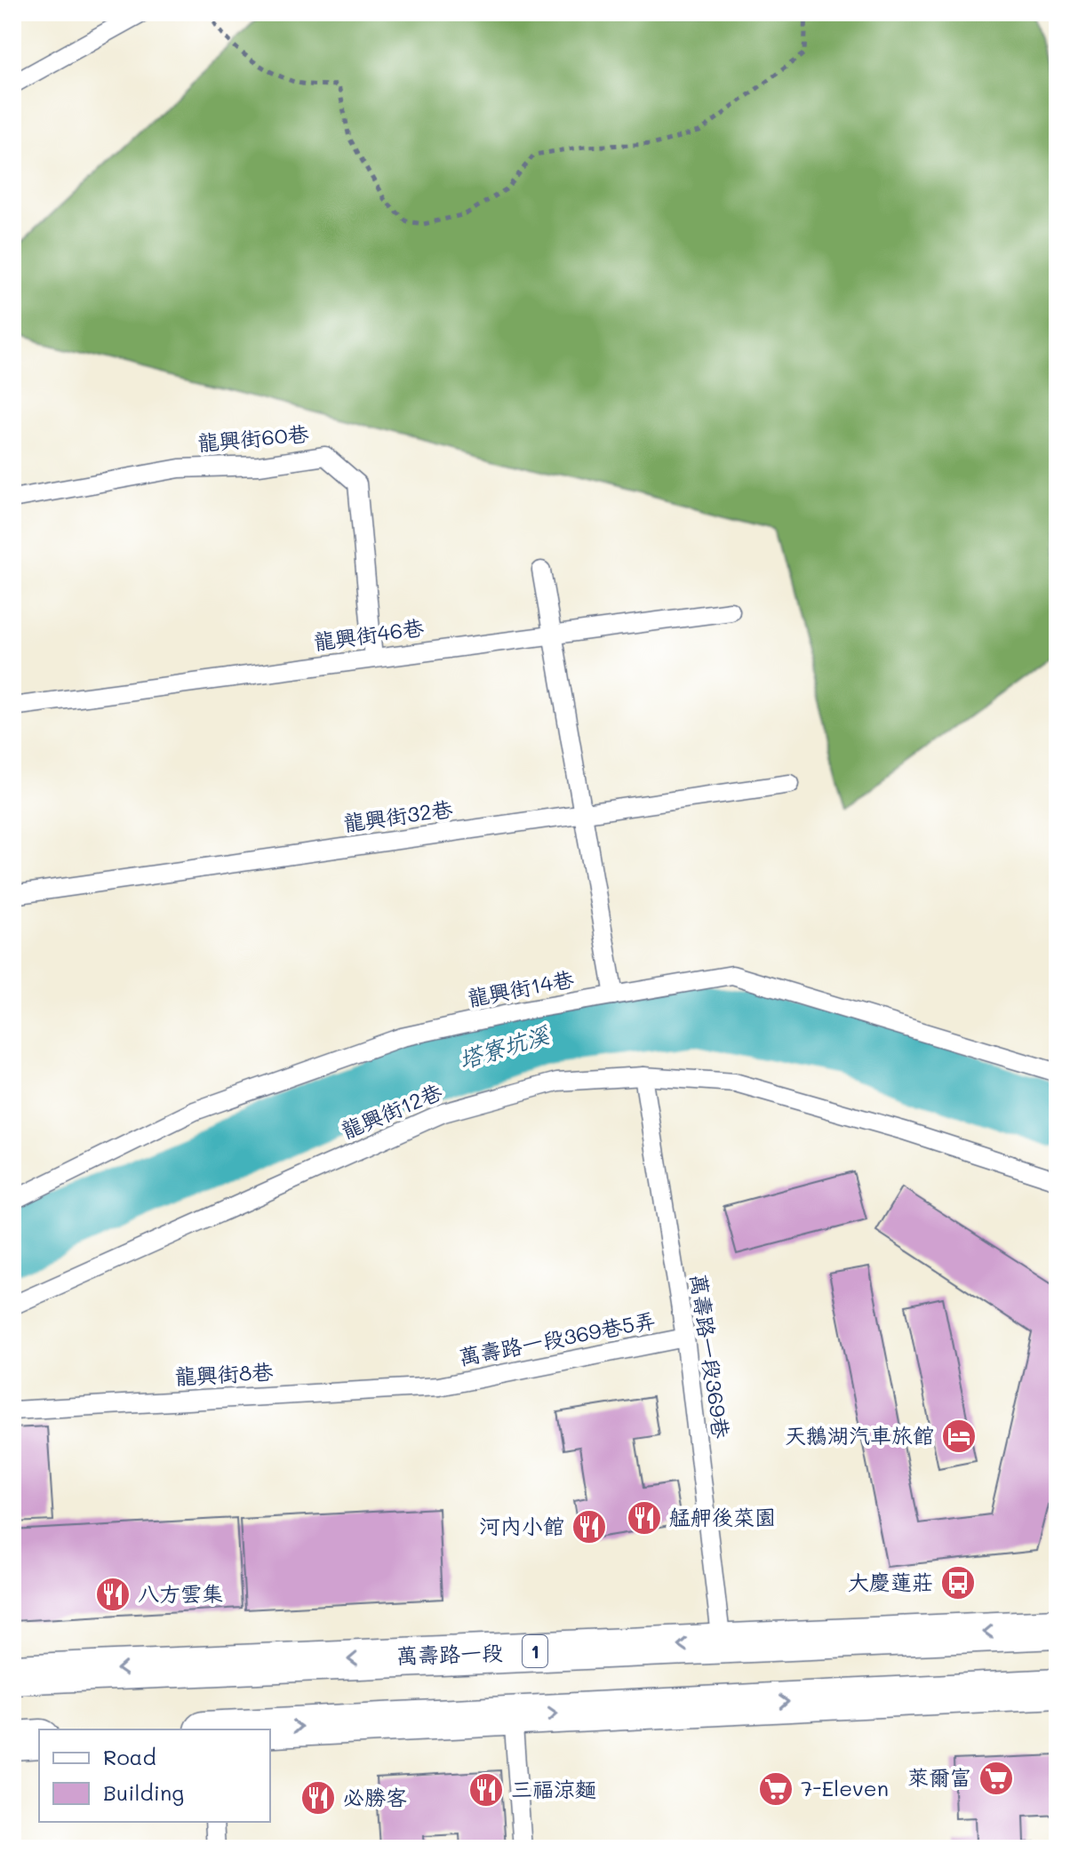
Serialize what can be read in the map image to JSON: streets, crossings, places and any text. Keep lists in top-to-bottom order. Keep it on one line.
{"streets":{"main road":["1","萬壽路一段"],"lane":["龍興街60巷","龍興街46巷","龍興街32巷","龍興街14巷","龍興街12巷","萬壽路一段369巷5弄","萬壽路一段369巷","龍興街8巷"]},"crossings":[["龍興街60巷","龍興街46巷"],["龍興街12巷","萬壽路一段369巷"],["萬壽路一段369巷5弄","萬壽路一段369巷"],["萬壽路一段369巷5弄","龍興街8巷"],["萬壽路一段369巷","萬壽路一段"]],"water":["塔寮坑溪"],"places":{"hotel":["天鵝湖汽車旅館"],"restaurant":["艋舺後菜園","河內小館","八方雲集","三福涼麵","必勝客"],"bus stop":["大慶蓮莊"],"supermarket":["萊爾富","7-Eleven"]},"legend":["Road","Building"]}
